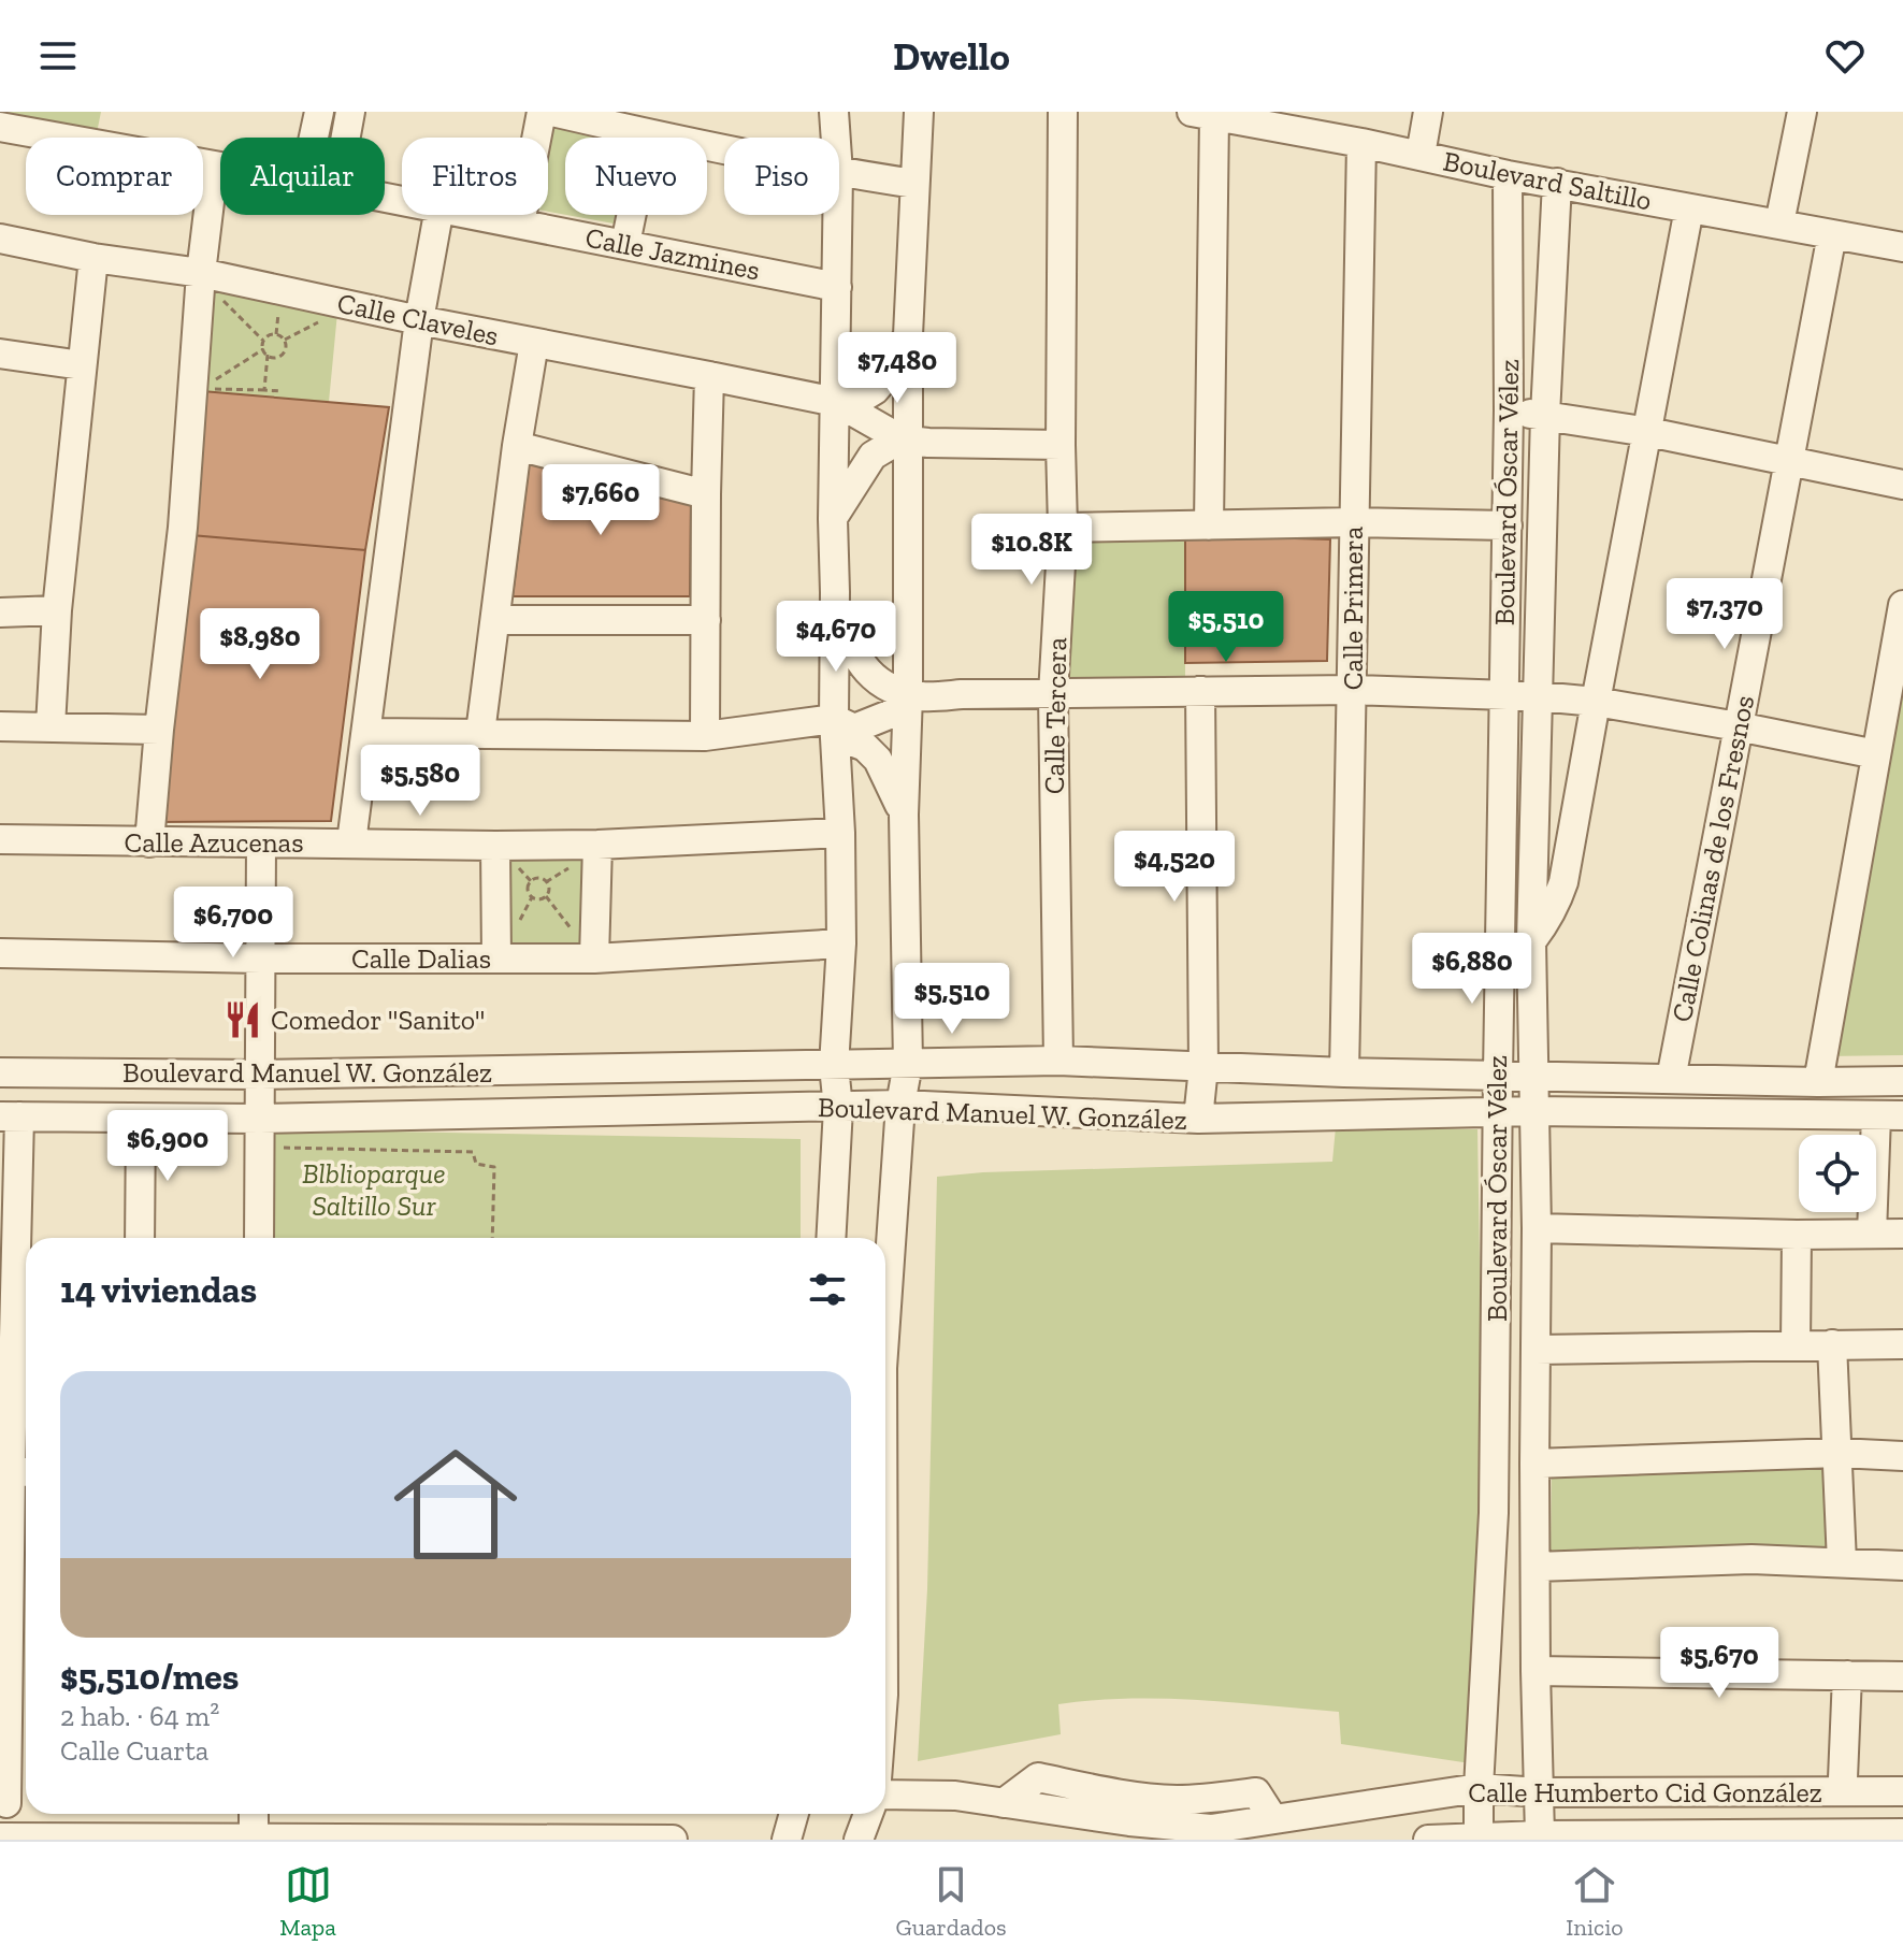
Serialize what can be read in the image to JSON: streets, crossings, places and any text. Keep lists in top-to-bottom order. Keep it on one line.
{"streets":{"street":["Boulevard Saltillo","Calle Jazmines","Calle Claveles","Boulevard Óscar Vélez","Calle Primera","Calle Tercera","Calle Azucenas","Calle Colinas de los Fresnos","Calle Dalias","Boulevard Manuel W. González","Calle Humberto Cid González"]},"crossings":[["Boulevard Saltillo","Boulevard Óscar Vélez"],["Boulevard Saltillo","Calle Primera"],["Boulevard Saltillo","Calle Colinas de los Fresnos"],["Boulevard Óscar Vélez","Boulevard Manuel W. González"],["Boulevard Óscar Vélez","Calle Humberto Cid González"],["Calle Primera","Boulevard Manuel W. González"],["Calle Tercera","Boulevard Manuel W. González"],["Calle Colinas de los Fresnos","Boulevard Manuel W. González"]],"parks":["Blblioparque Saltillo Sur"],"places":{"restaurant":["Comedor \"Sanito\""]},"page":{"header":"Dwello","chip":["Comprar","Alquilar","Filtros","Nuevo","Piso"],"price":["$7,480","$7,660","$10.8K","$7,370","$5,510","$4,670","$8,980","$5,580","$4,520","$6,700","$6,880","$5,510","$6,900","$5,670"],"heading":"14 viviendas","list":[{"name":"$5,510/mes","note":"2 hab. · 64 m² · Calle Cuarta"}],"tabs":["Mapa","Guardados","Inicio"]}}
